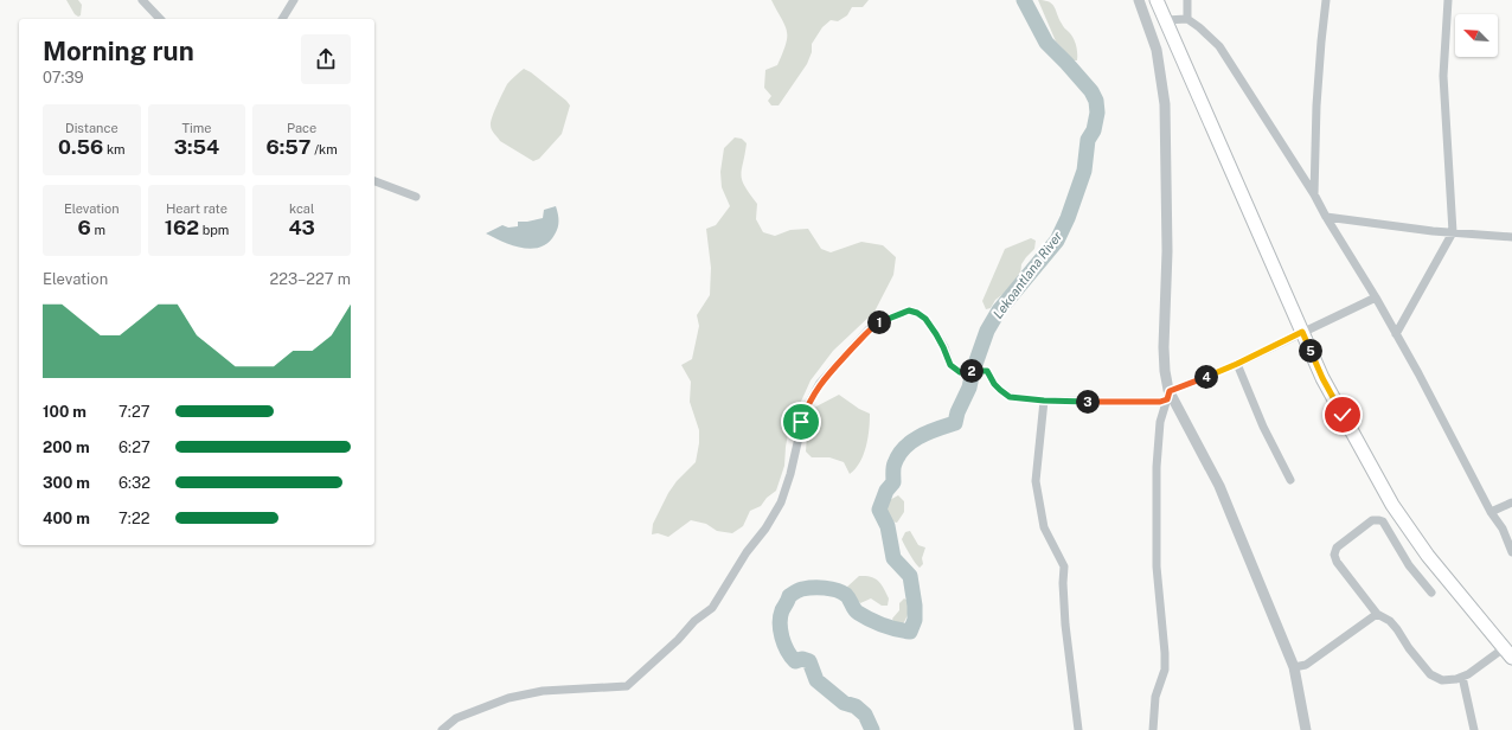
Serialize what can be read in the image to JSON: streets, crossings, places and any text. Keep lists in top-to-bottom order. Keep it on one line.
{"water":["Lekoantlana River"],"north":"top left","page":{"heading":["Morning run","07:39"],"stats":[["Distance","0.56 km"],["Time","3:54"],["Pace","6:57 /km"],["Elevation","6 m"],["Heart rate","162 bpm"],["kcal","43"]],"chart":["Elevation","223–227 m"],"pins":["1","5","2","4","3"],"list":[{"name":"100 m","note":"7:27"},{"name":"200 m","note":"6:27"},{"name":"300 m","note":"6:32"},{"name":"400 m","note":"7:22"}]}}
